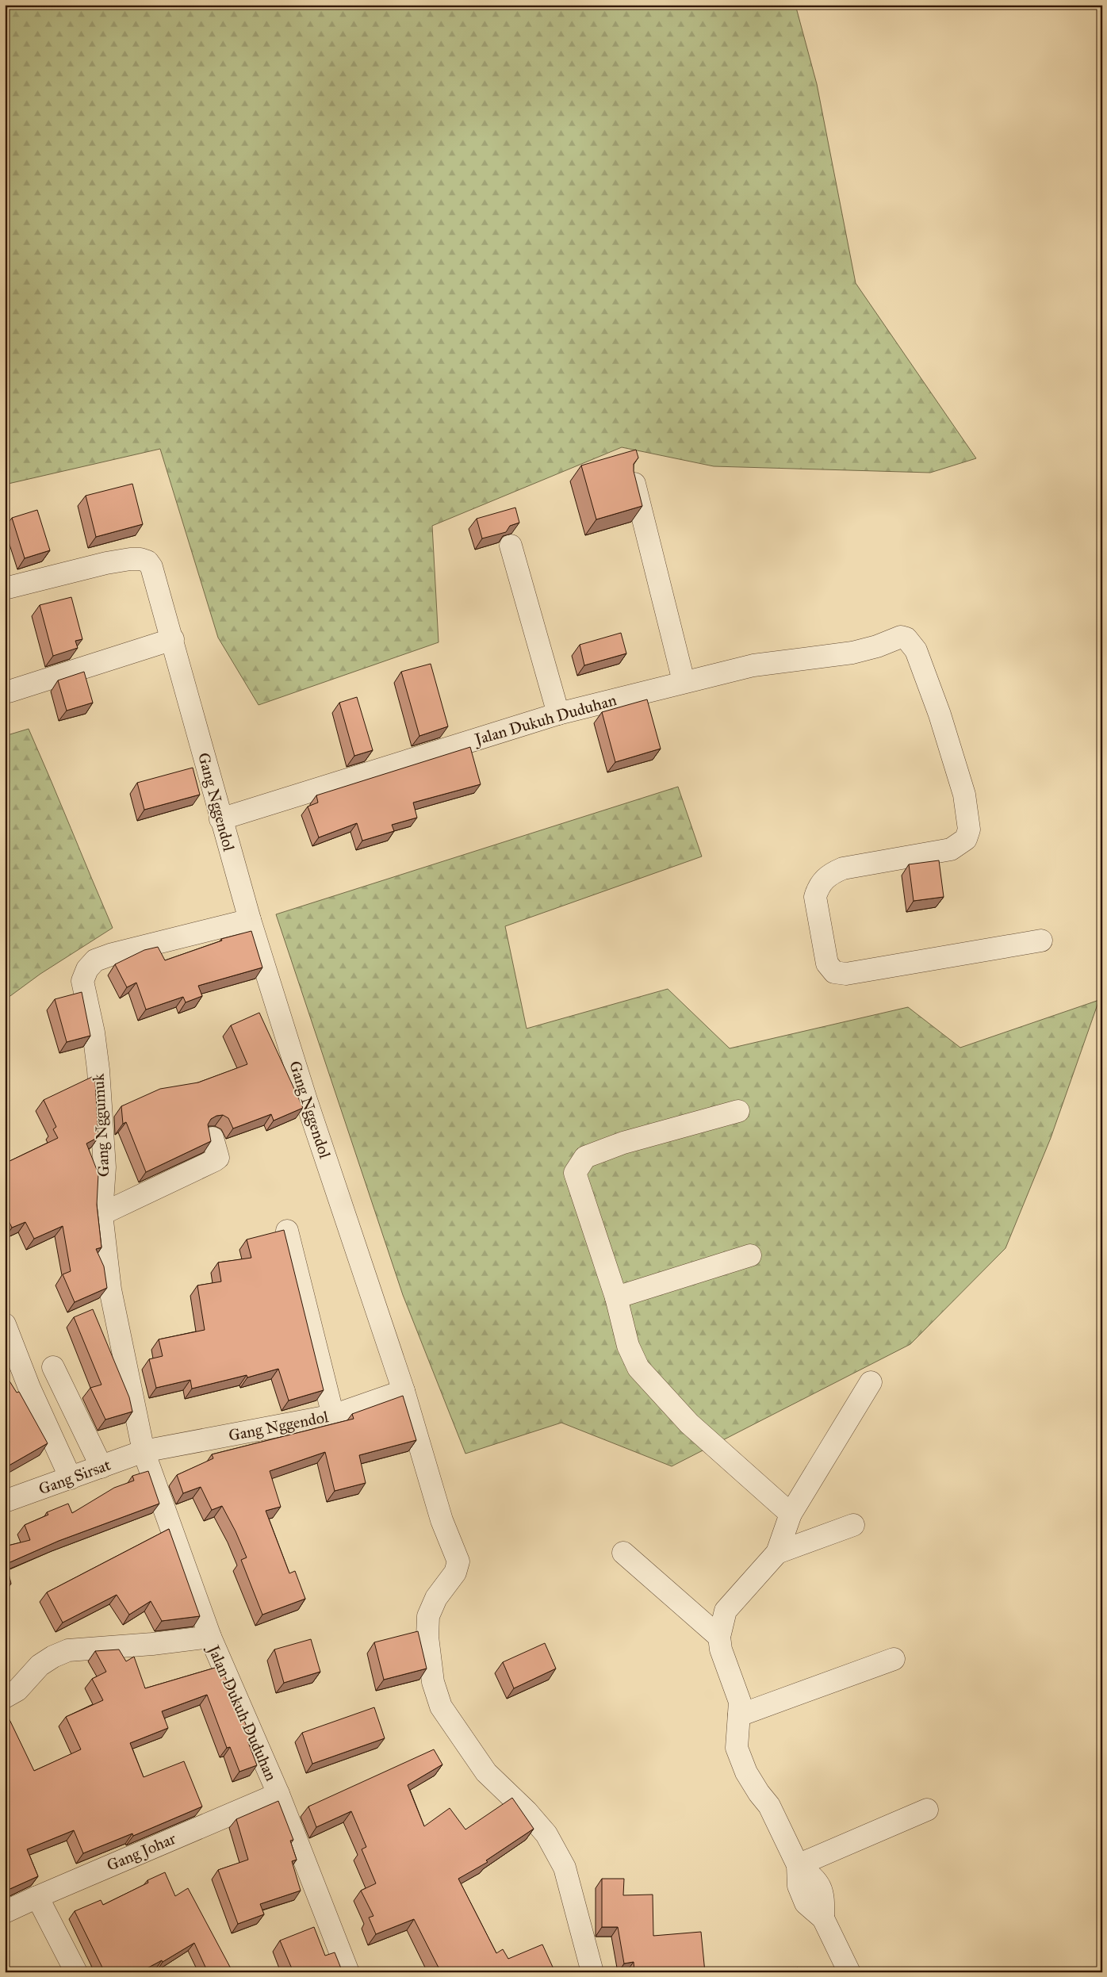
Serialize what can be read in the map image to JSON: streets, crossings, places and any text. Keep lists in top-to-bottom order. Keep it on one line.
{"streets":{"street":["Jalan Dukuh Duduhan","Gang Nggendol","Gang Nggumuk","Gang Sirsat","Gang Johar"]},"crossings":[["Jalan Dukuh Duduhan","Gang Nggendol"],["Jalan Dukuh Duduhan","Gang Nggumuk"],["Jalan Dukuh Duduhan","Gang Sirsat"],["Jalan Dukuh Duduhan","Gang Johar"],["Gang Nggendol","Gang Nggumuk"],["Gang Nggendol","Gang Sirsat"],["Gang Nggumuk","Gang Sirsat"]]}
